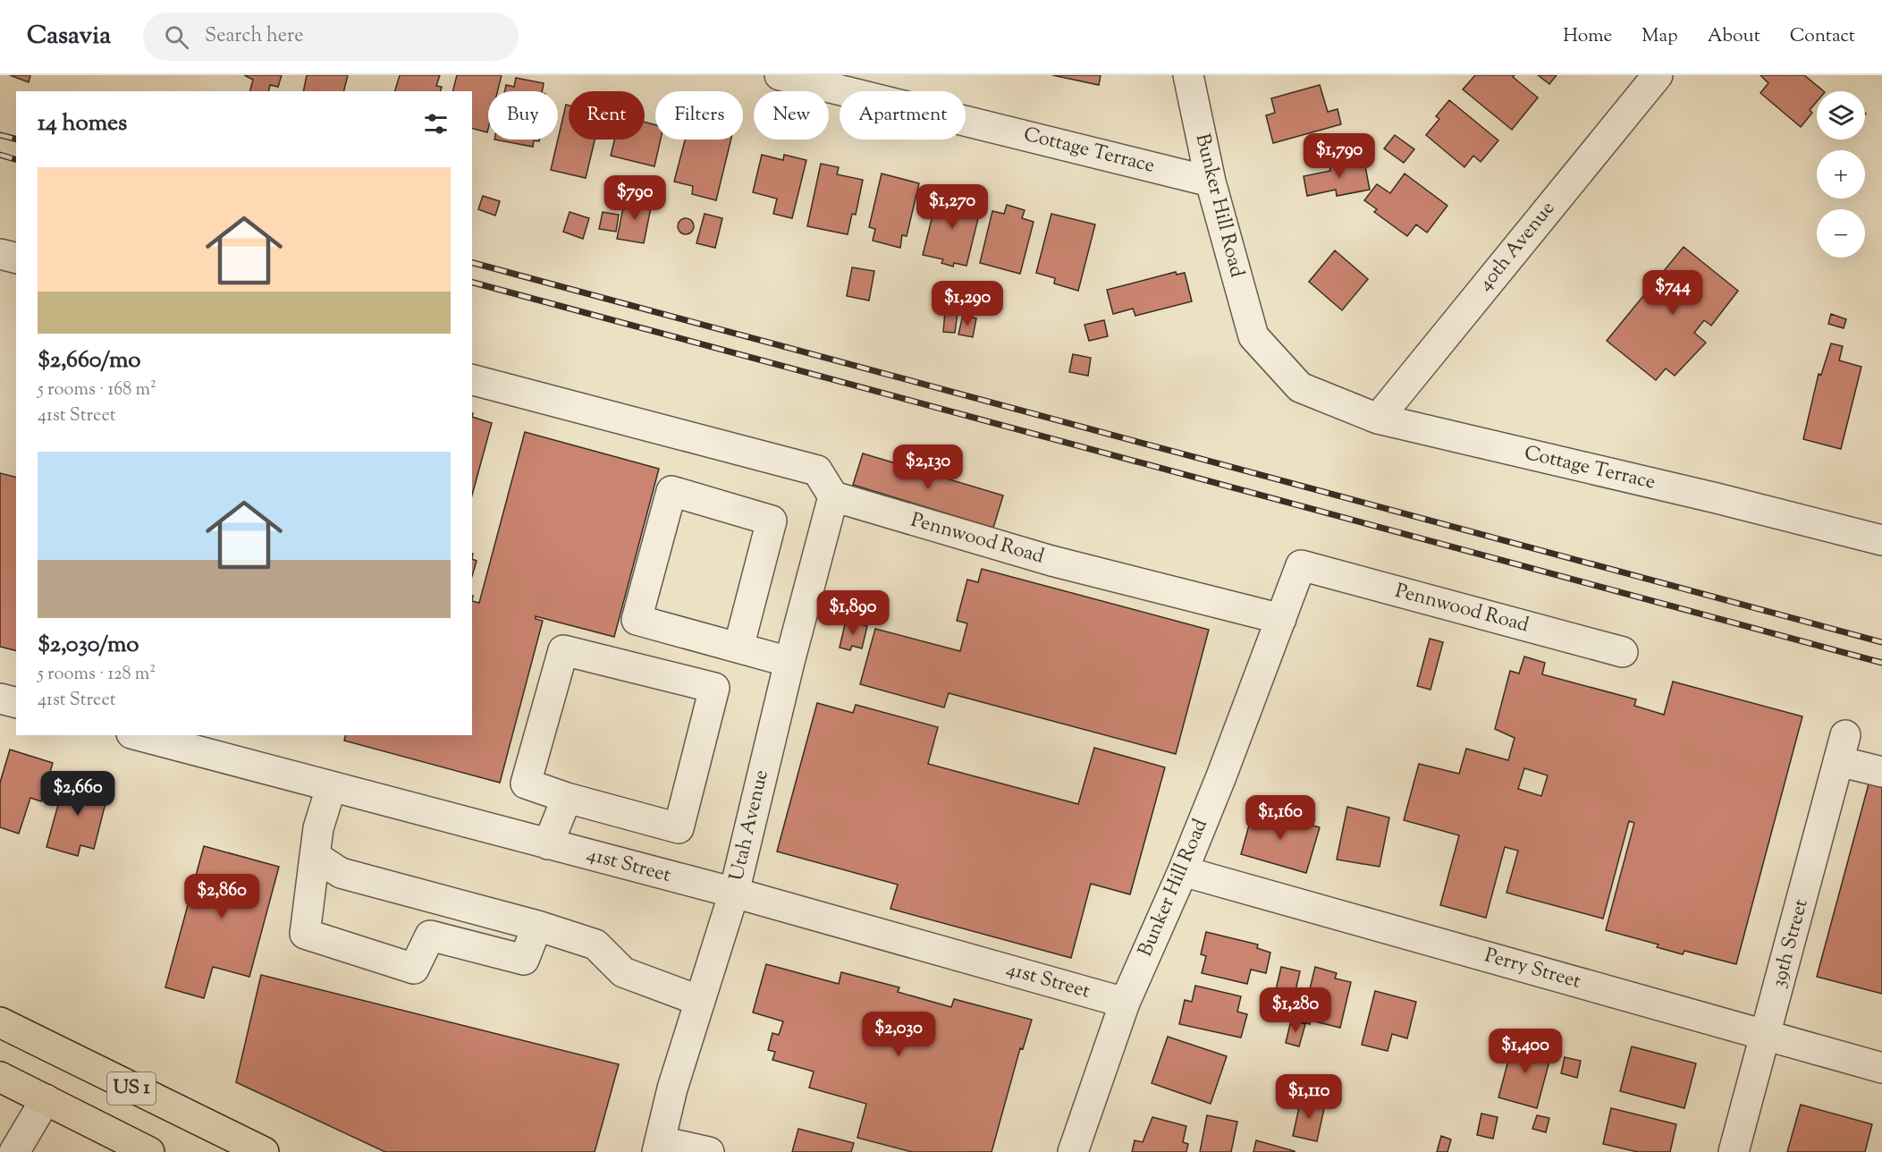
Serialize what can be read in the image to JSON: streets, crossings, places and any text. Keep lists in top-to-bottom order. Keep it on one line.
{"streets":{"main road":["US 1"],"street":["Cottage Terrace","Bunker Hill Road","40th Avenue","Pennwood Road","Utah Avenue","41st Street","39th Street","Perry Street"]},"crossings":[["Cottage Terrace","Bunker Hill Road"],["Cottage Terrace","40th Avenue"],["Bunker Hill Road","Pennwood Road"],["Bunker Hill Road","41st Street"],["Bunker Hill Road","Perry Street"],["Pennwood Road","Utah Avenue"],["Utah Avenue","41st Street"],["39th Street","Perry Street"]],"page":{"header":"Casavia","search":"Search here","nav":["Home","Map","About","Contact"],"map_buttons":["+","−"],"chip":["Buy","Rent","Filters","New","Apartment"],"heading":"14 homes","price":["$1,790","$790","$1,270","$744","$1,290","$2,130","$1,890","$2,660","$1,160","$2,860","$1,280","$2,030","$1,400","$1,110"],"list":[{"name":"$2,660/mo","note":"5 rooms · 168 m² · 41st Street"},{"name":"$2,030/mo","note":"5 rooms · 128 m² · 41st Street"}]}}
